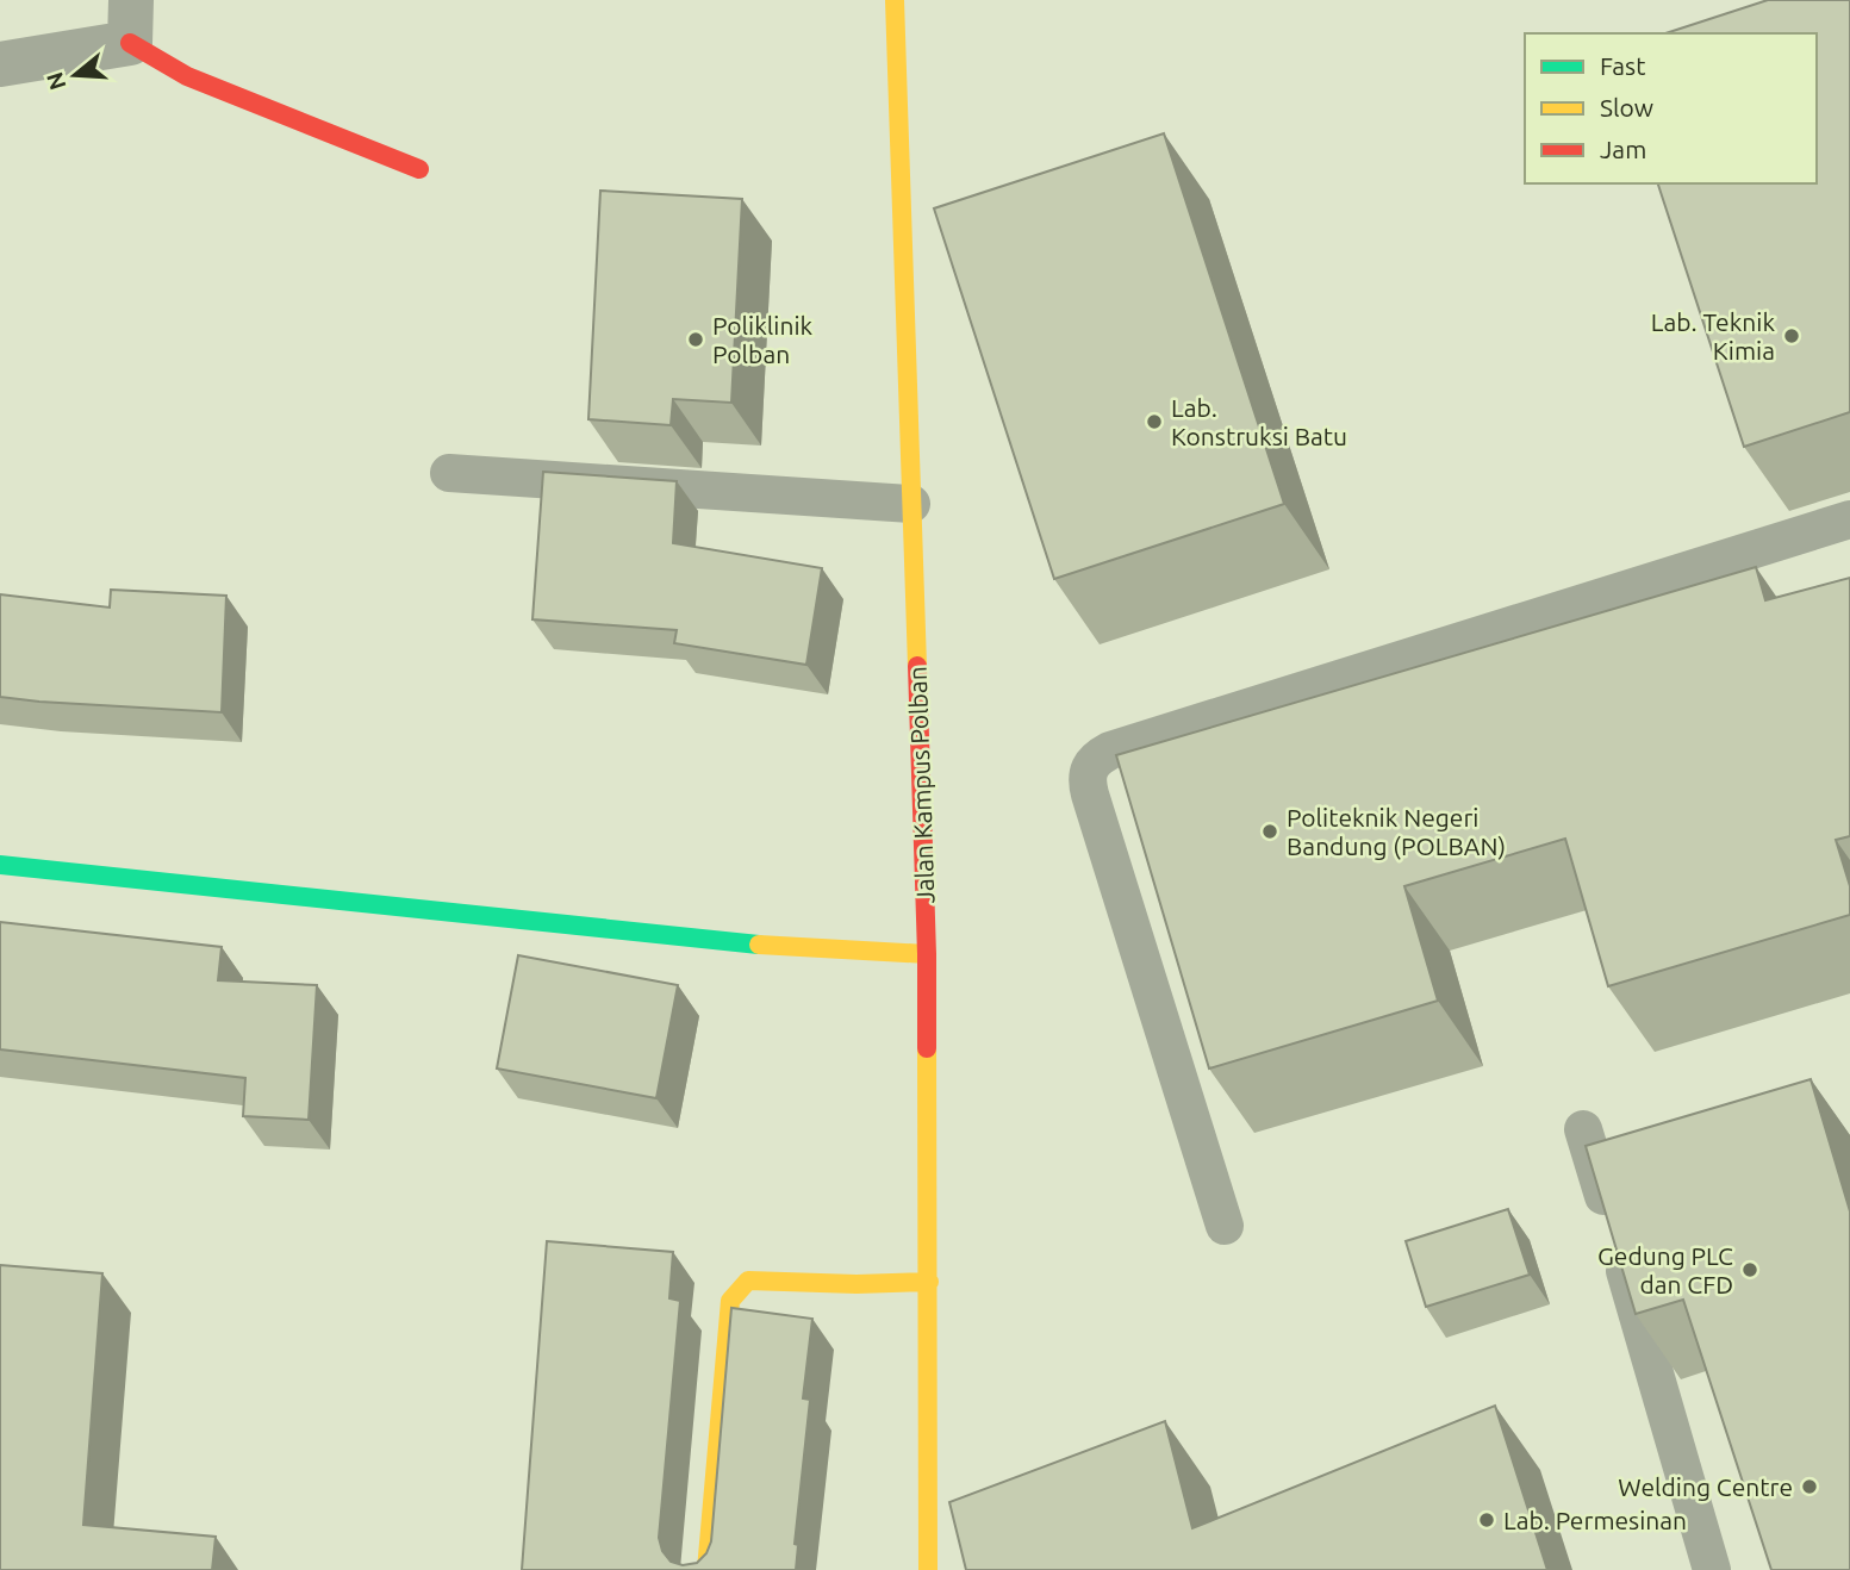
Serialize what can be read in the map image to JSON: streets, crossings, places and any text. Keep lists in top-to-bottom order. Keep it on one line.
{"streets":{"street":["Jalan Kampus Polban"]},"places":["Lab. Teknik Kimia","Poliklinik Polban","Lab. Konstruksi Batu","Politeknik Negeri Bandung (POLBAN)","Gedung PLC dan CFD","Welding Centre","Lab. Permesinan"],"legend":["Fast","Slow","Jam"],"north":"left"}
